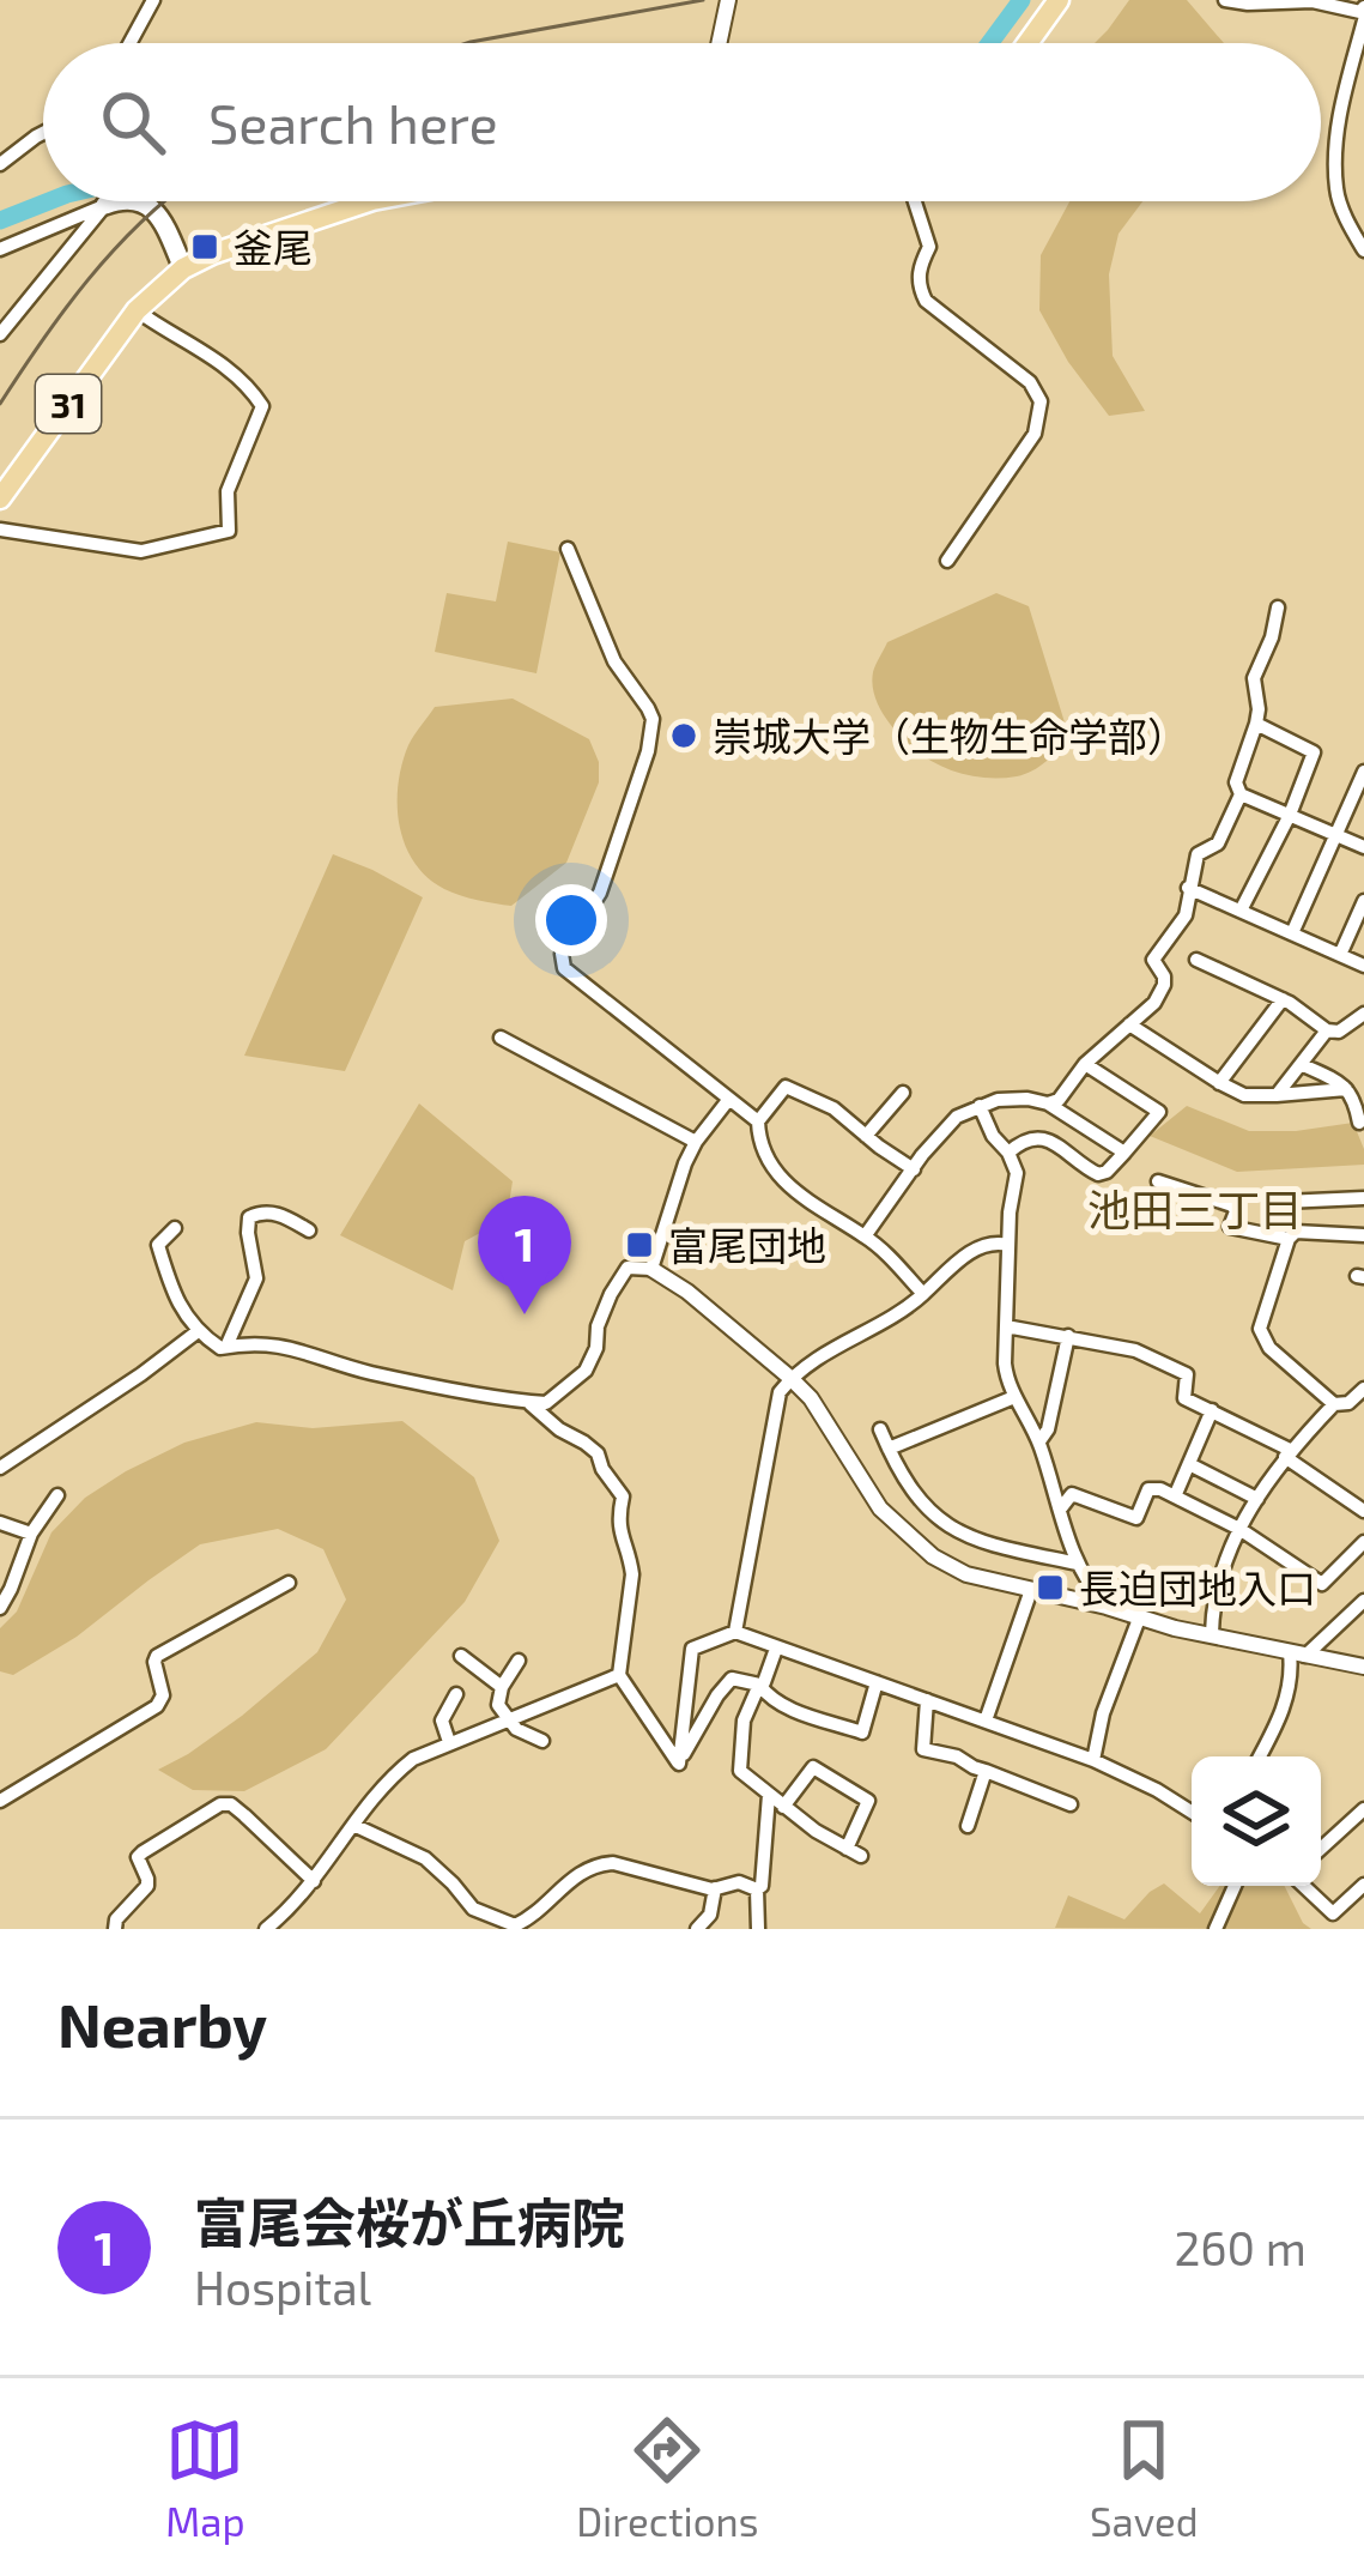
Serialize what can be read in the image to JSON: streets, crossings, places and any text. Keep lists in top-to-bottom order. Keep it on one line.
{"streets":{"main road":["31"]},"districts":["池田三丁目"],"places":{"transit":["釜尾","富尾団地","長迫団地入口"],"other":["崇城大学（生物生命学部）"]},"page":{"search":"Search here","pins":"1","heading":"Nearby","list":[{"mark":"1","name":"富尾会桜が丘病院","note":"Hospital","value":"260 m"}],"nav":["Map","Directions","Saved"]}}
